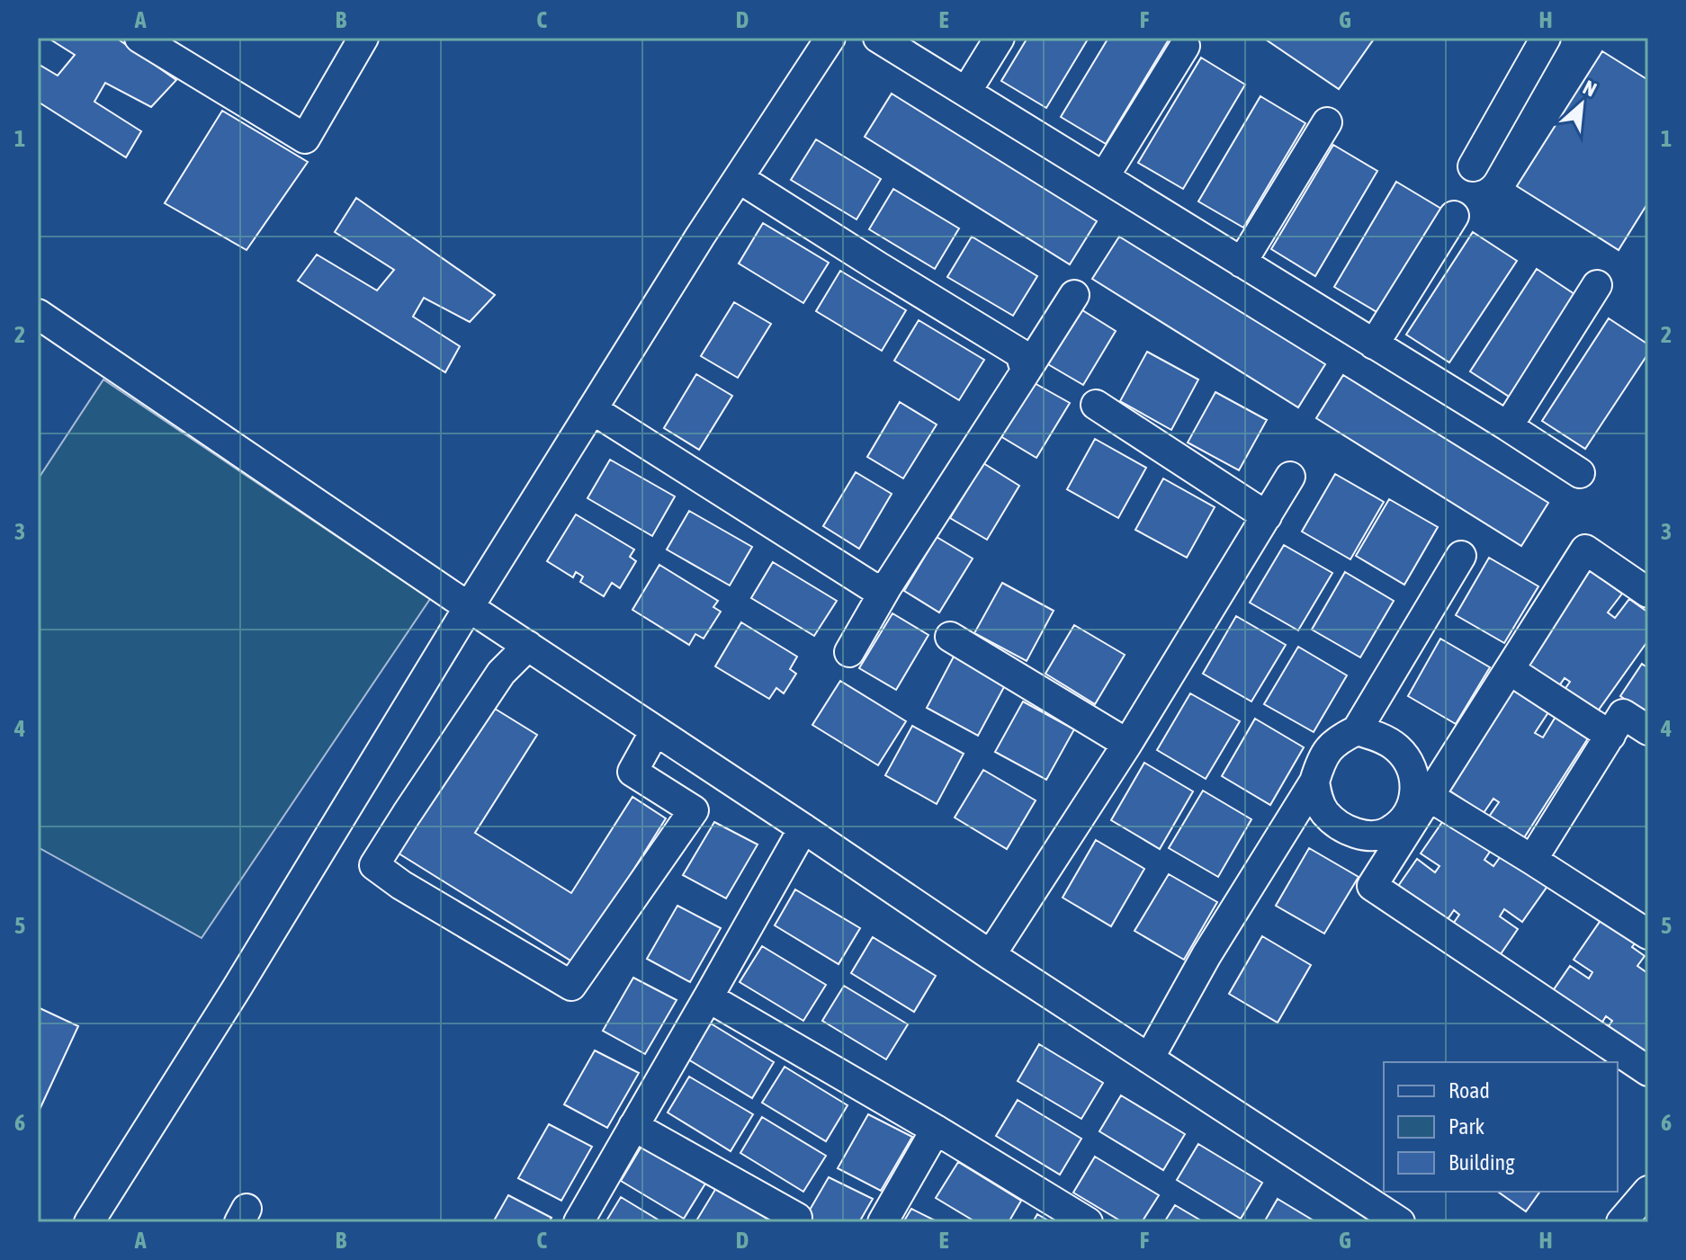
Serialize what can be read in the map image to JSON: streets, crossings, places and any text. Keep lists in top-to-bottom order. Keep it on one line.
{"legend":["Road","Park","Building"],"north":"top right","grid":{"columns":["A","B","C","D","E","F","G","H"],"rows":["1","2","3","4","5","6"]}}
